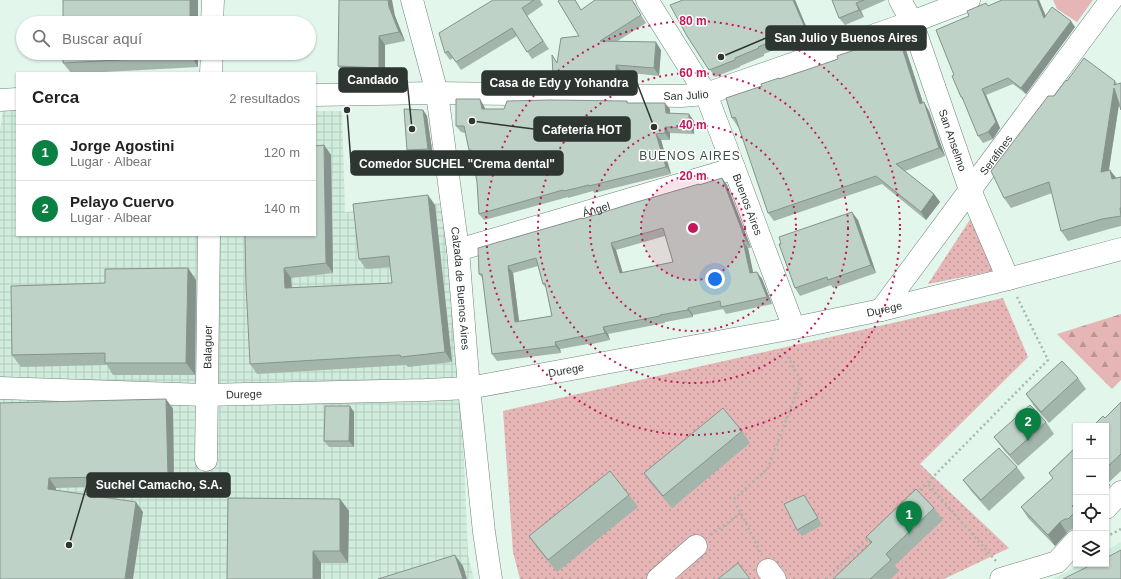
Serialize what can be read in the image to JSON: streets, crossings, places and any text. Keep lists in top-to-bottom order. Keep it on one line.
{"streets":{"street":["San Julio","San Anselmo","Serafines","Buenos Aires","Ángel","Calzada de Buenos Aires","Durege","Balaguer"]},"crossings":[["San Julio","San Anselmo"],["San Julio","Buenos Aires"],["San Julio","Calzada de Buenos Aires"],["San Anselmo","Serafines"],["San Anselmo","Durege"],["Serafines","Durege"],["Buenos Aires","Ángel"],["Buenos Aires","Durege"],["Ángel","Calzada de Buenos Aires"],["Calzada de Buenos Aires","Durege"],["Durege","Balaguer"]],"districts":["BUENOS AIRES"],"places":["San Julio y Buenos Aires","Comedor SUCHEL \"Crema dental\"","Cafetería HOT","Casa de Edy y Yohandra","Candado","Suchel Camacho, S.A."],"page":{"search":"Buscar aquí","heading":["Cerca","2 resultados"],"list":[{"mark":"1","name":"Jorge Agostini","note":"Lugar · Albear","value":"120 m"},{"mark":"2","name":"Pelayo Cuervo","note":"Lugar · Albear","value":"140 m"}],"pins":["2","1"],"map_buttons":["+","−"]},"rings":["80 m","60 m","40 m","20 m"]}
